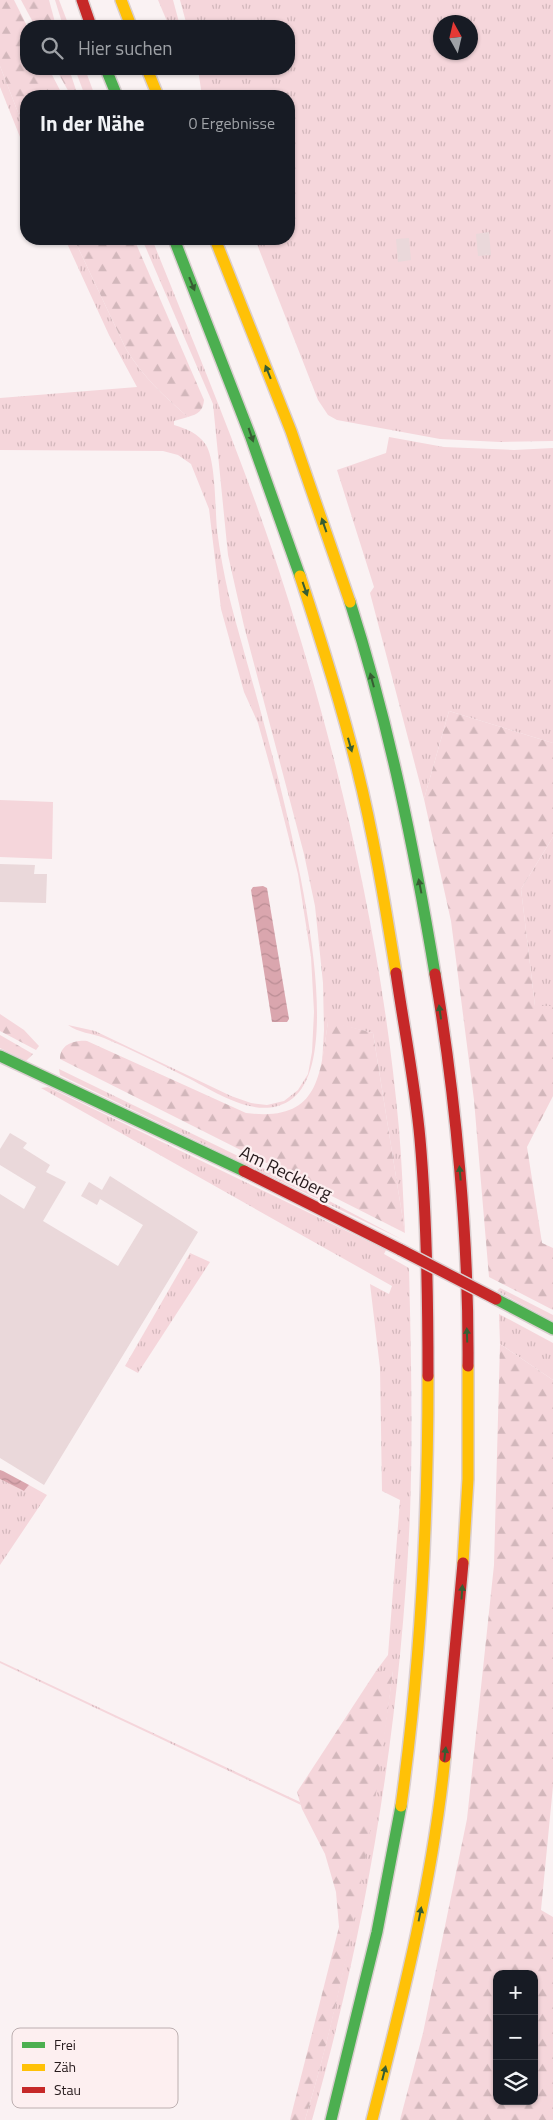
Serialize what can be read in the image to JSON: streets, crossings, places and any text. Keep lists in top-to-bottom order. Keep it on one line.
{"streets":{"main road":["Am Reckberg"]},"legend":["Frei","Zäh","Stau"],"north":"top","page":{"search":"Hier suchen","heading":["In der Nähe","0 Ergebnisse"],"map_buttons":["+","−"]}}
